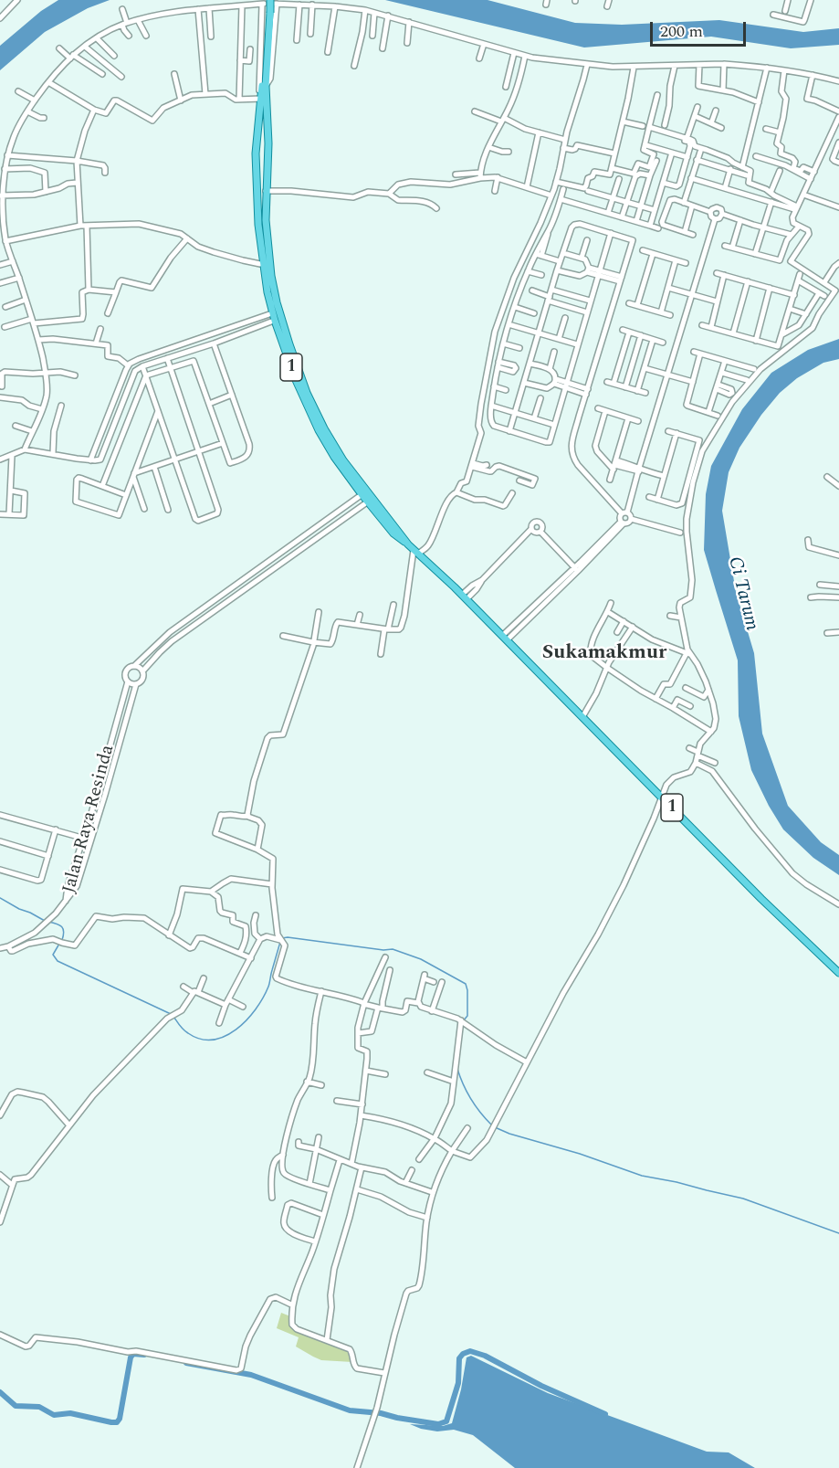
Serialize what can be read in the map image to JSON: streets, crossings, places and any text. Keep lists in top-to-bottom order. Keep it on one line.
{"streets":{"main road":["1"],"street":["Jalan Raya Resinda"]},"districts":["Sukamakmur"],"water":["Ci Tarum"],"scale_bar":"200 m"}
